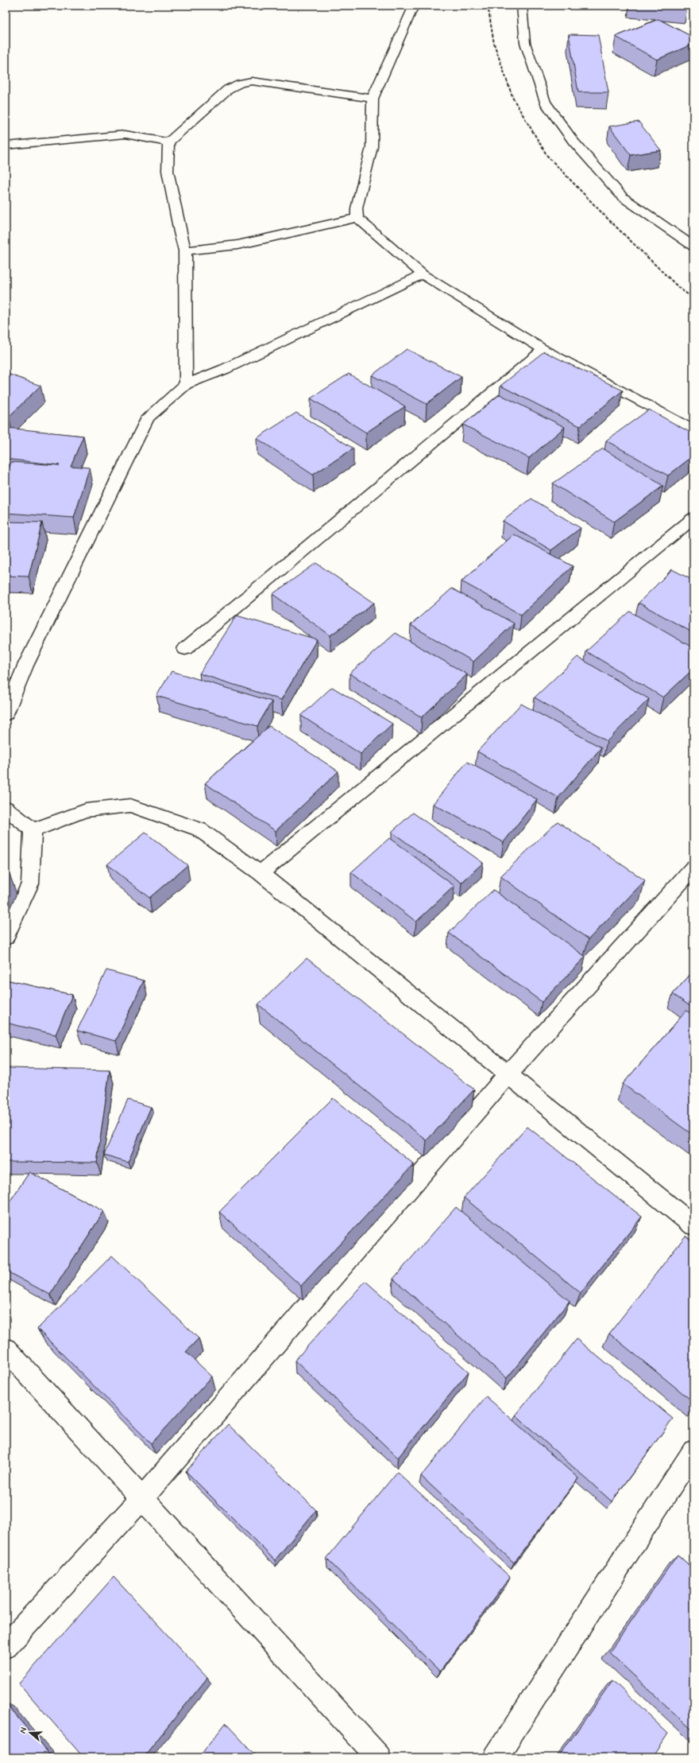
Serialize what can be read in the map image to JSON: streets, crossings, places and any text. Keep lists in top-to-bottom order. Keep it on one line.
{"north":"left"}
